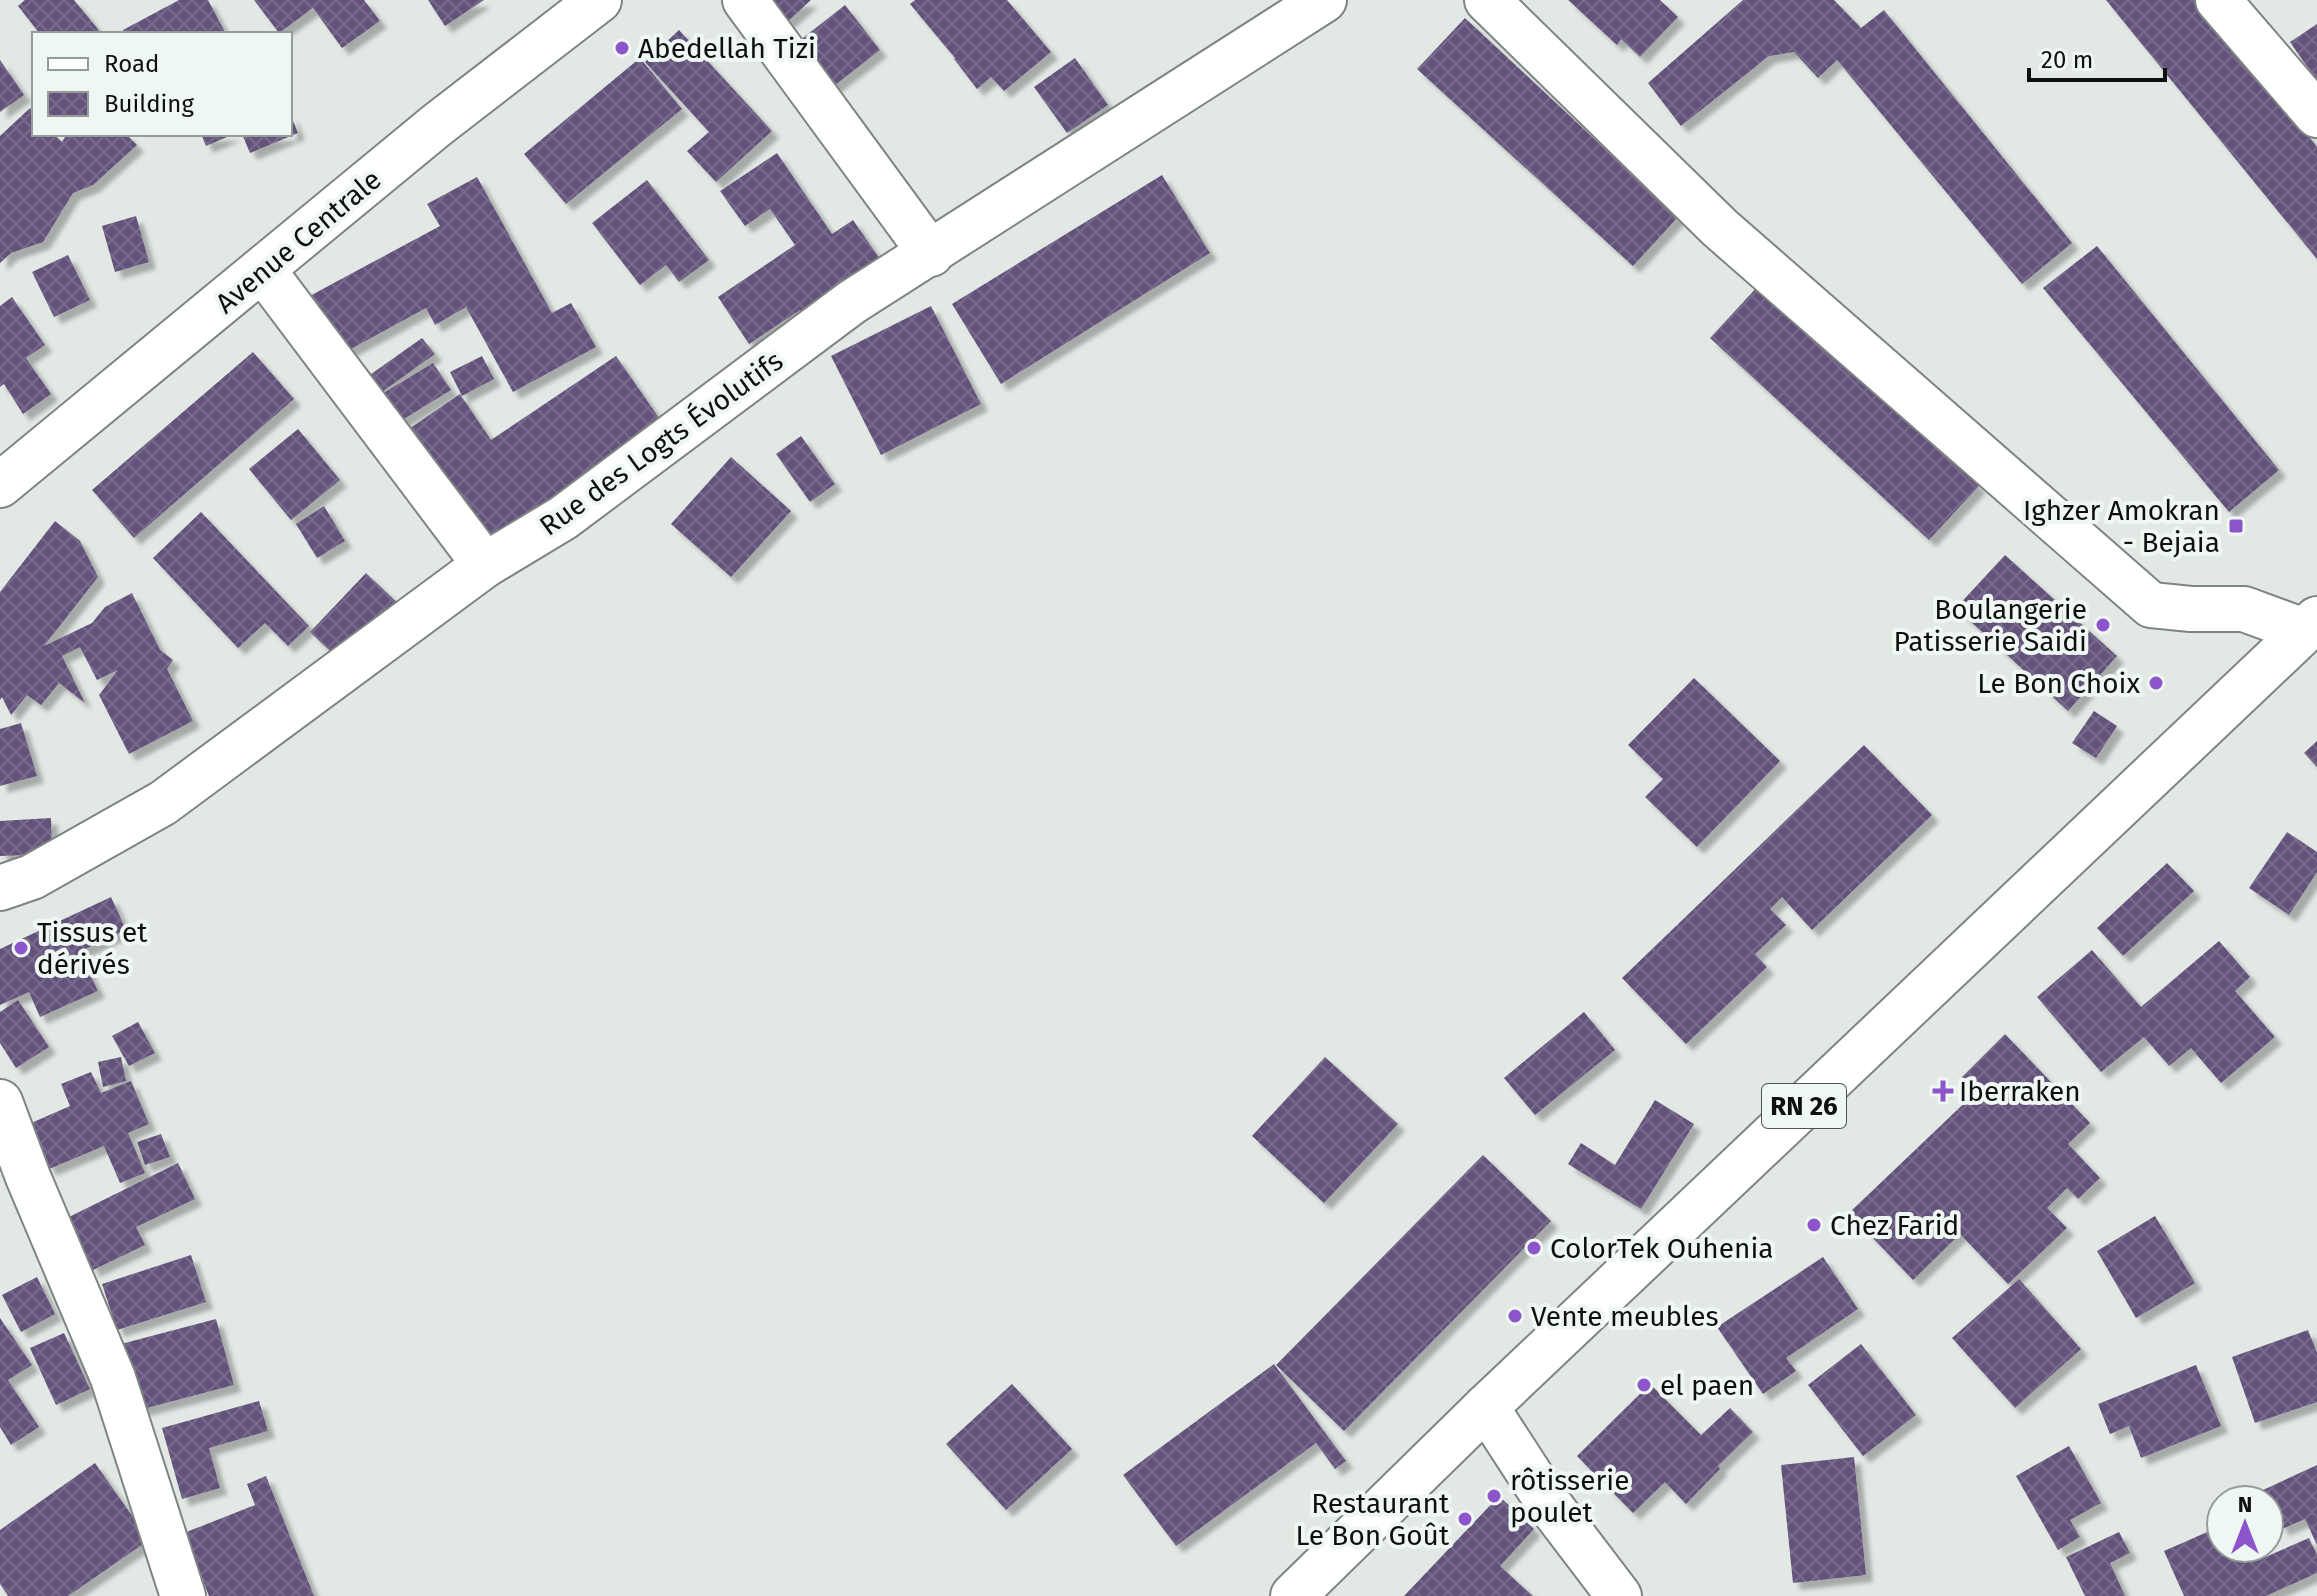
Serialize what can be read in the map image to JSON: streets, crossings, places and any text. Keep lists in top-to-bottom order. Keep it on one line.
{"streets":{"street":["Avenue Centrale","Rue des Logts Évolutifs","RN 26"]},"places":{"other":["Abedellah Tizi","Boulangerie Patisserie Saidi","Le Bon Choix","Tissus et dérivés","Chez Farid","ColorTek Ouhenia","Vente meubles","el paen","rôtisserie poulet","Restaurant Le Bon Goût"],"transit":["Ighzer Amokran - Bejaia"],"health":["Iberraken"]},"legend":["Road","Building"],"scale_bar":"20 m","north":"top"}
